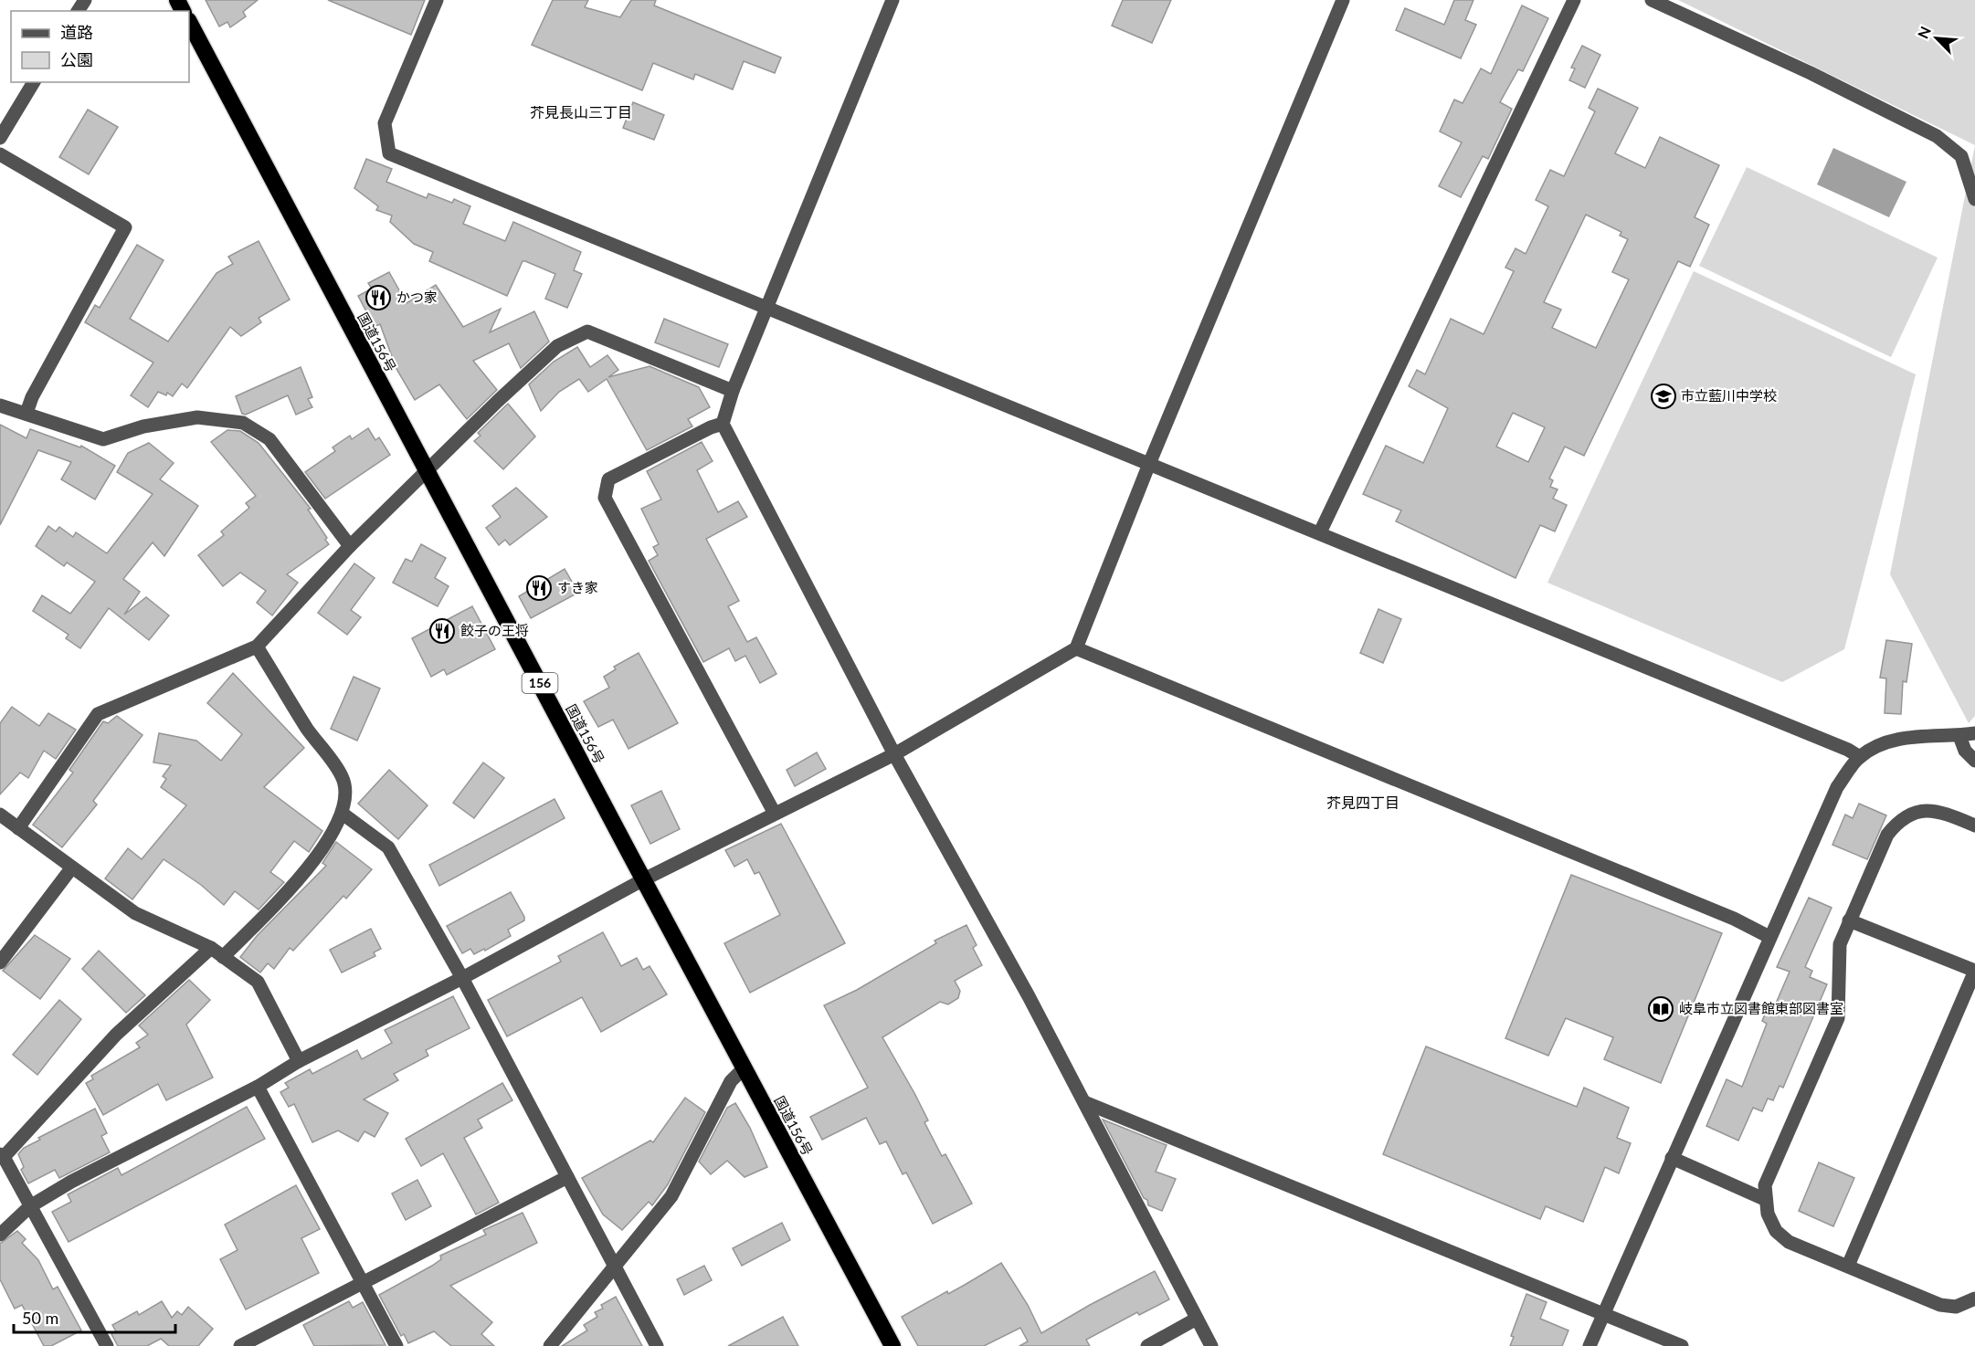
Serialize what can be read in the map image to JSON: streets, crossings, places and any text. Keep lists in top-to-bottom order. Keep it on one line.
{"streets":{"highway":["国道156号","156"]},"districts":["芥見長山三丁目","芥見四丁目"],"places":{"restaurant":["かつ家","すき家","餃子の王将"],"school or university":["市立藍川中学校"],"library":["岐阜市立図書館東部図書室"]},"legend":["道路","公園"],"scale_bar":"50 m","north":"top left"}
